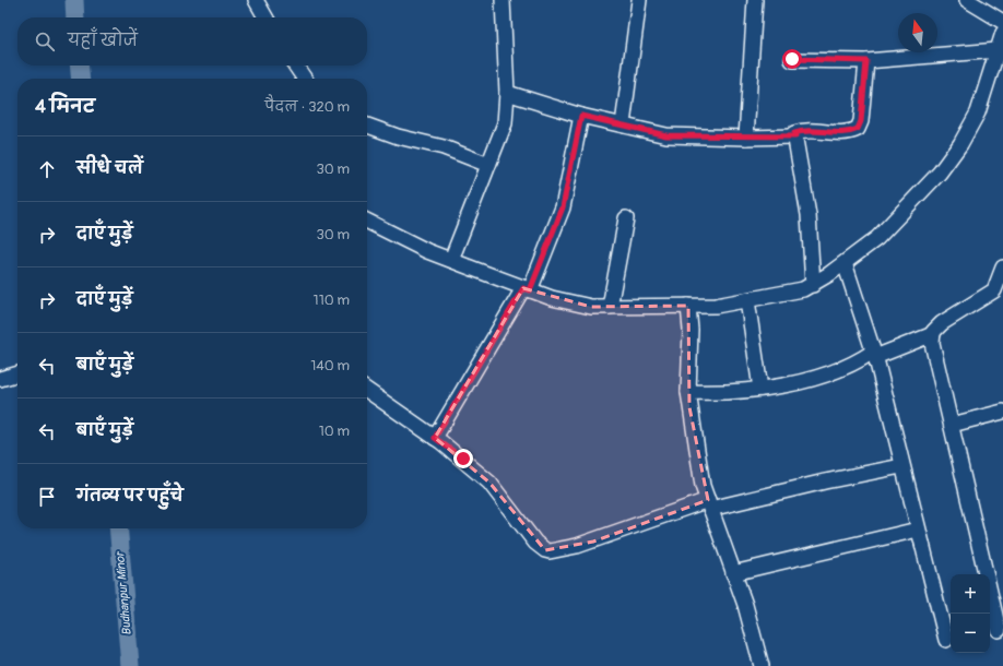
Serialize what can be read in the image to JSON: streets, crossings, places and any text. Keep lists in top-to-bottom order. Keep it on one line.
{"water":["Budhanpur Minor"],"north":"top","page":{"search":"यहाँ खोजें","heading":["4 मिनट","पैदल · 320 m"],"list":[["सीधे चलें","30 m"],["दाएँ मुड़ें","30 m"],["दाएँ मुड़ें","110 m"],["बाएँ मुड़ें","140 m"],["बाएँ मुड़ें","10 m"],"गंतव्य पर पहुँचे"],"map_buttons":["+","−"]}}
